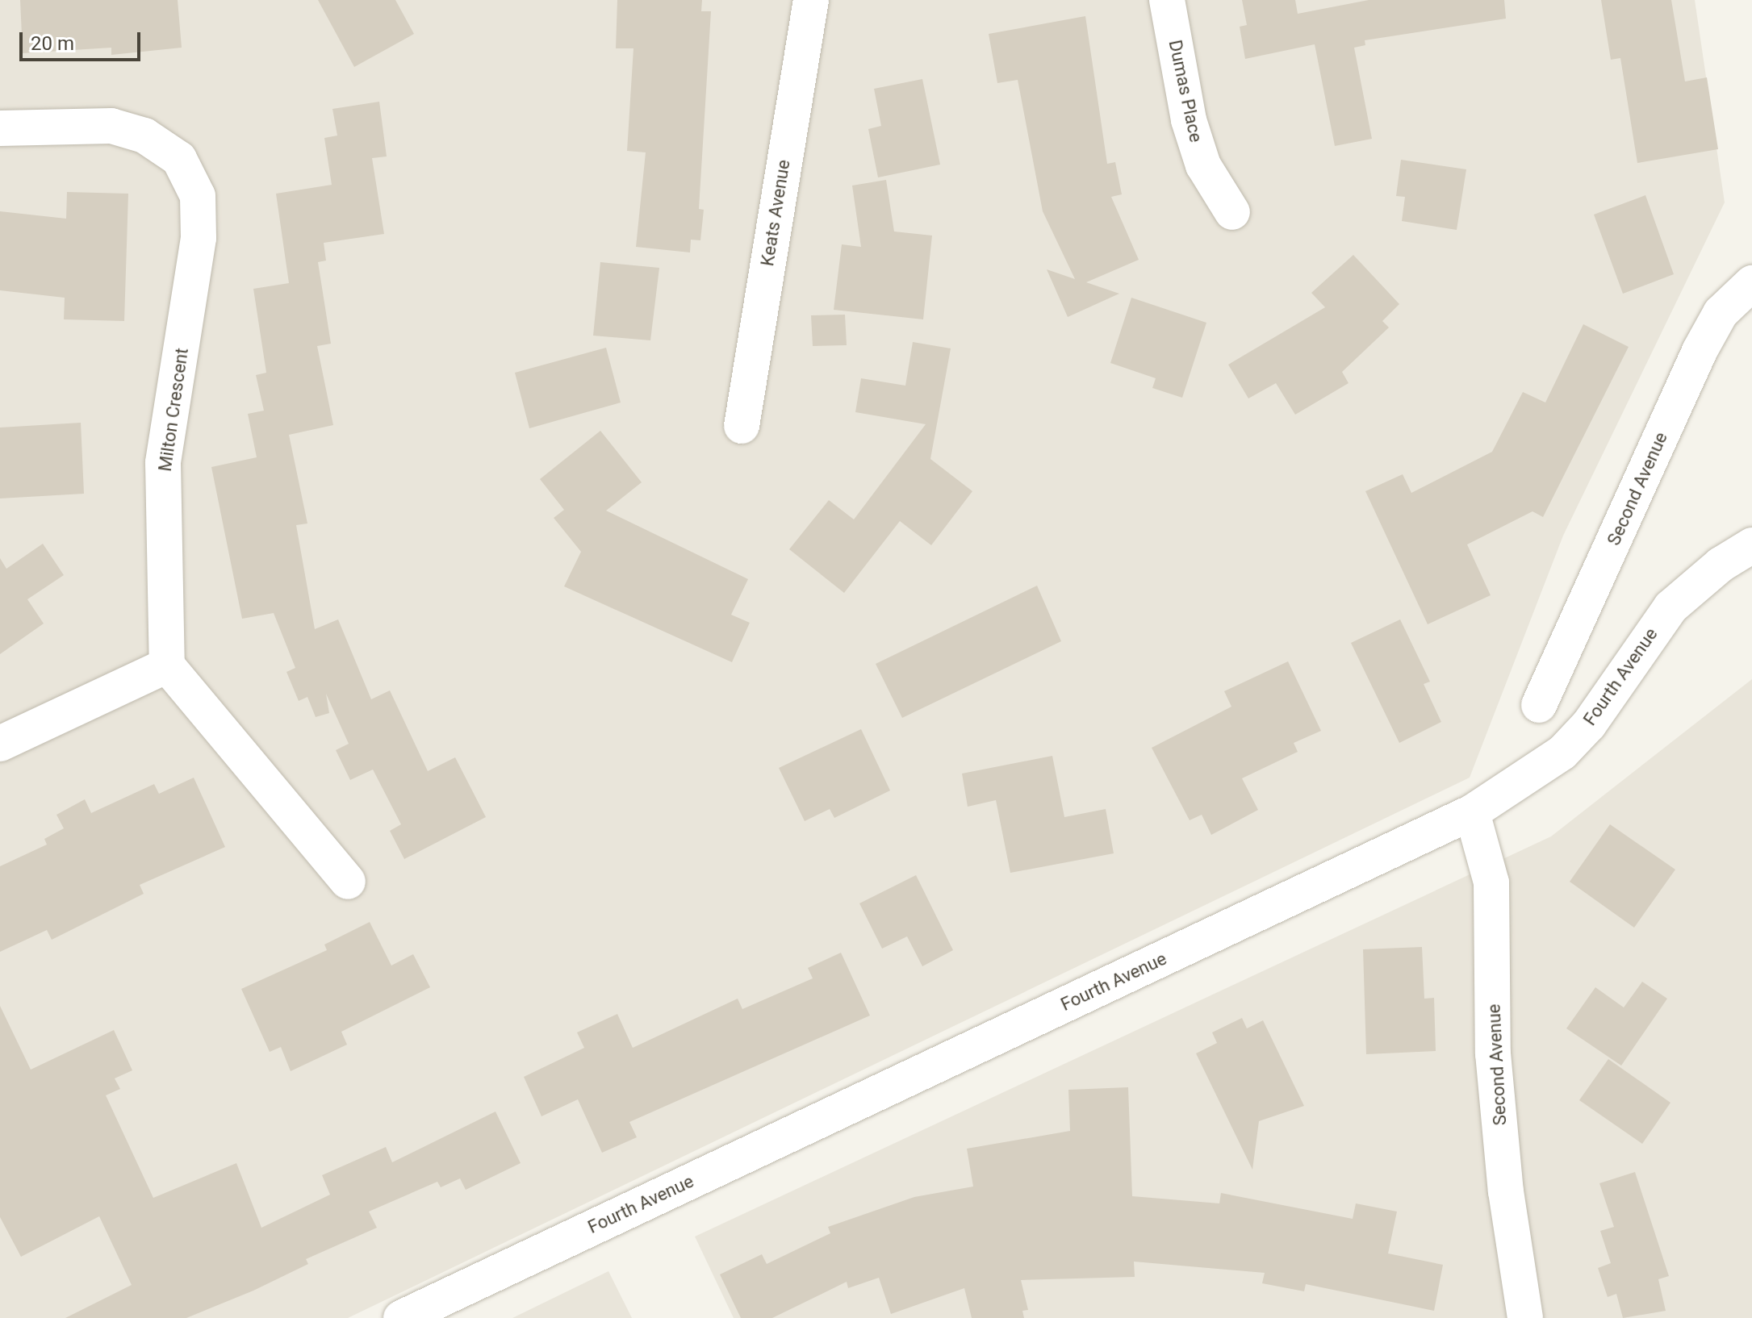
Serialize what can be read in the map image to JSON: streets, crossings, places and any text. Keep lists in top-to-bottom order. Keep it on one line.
{"streets":{"street":["Dumas Place","Keats Avenue","Milton Crescent","Second Avenue","Fourth Avenue"]},"crossings":[["Second Avenue","Fourth Avenue"]],"scale_bar":"20 m"}
